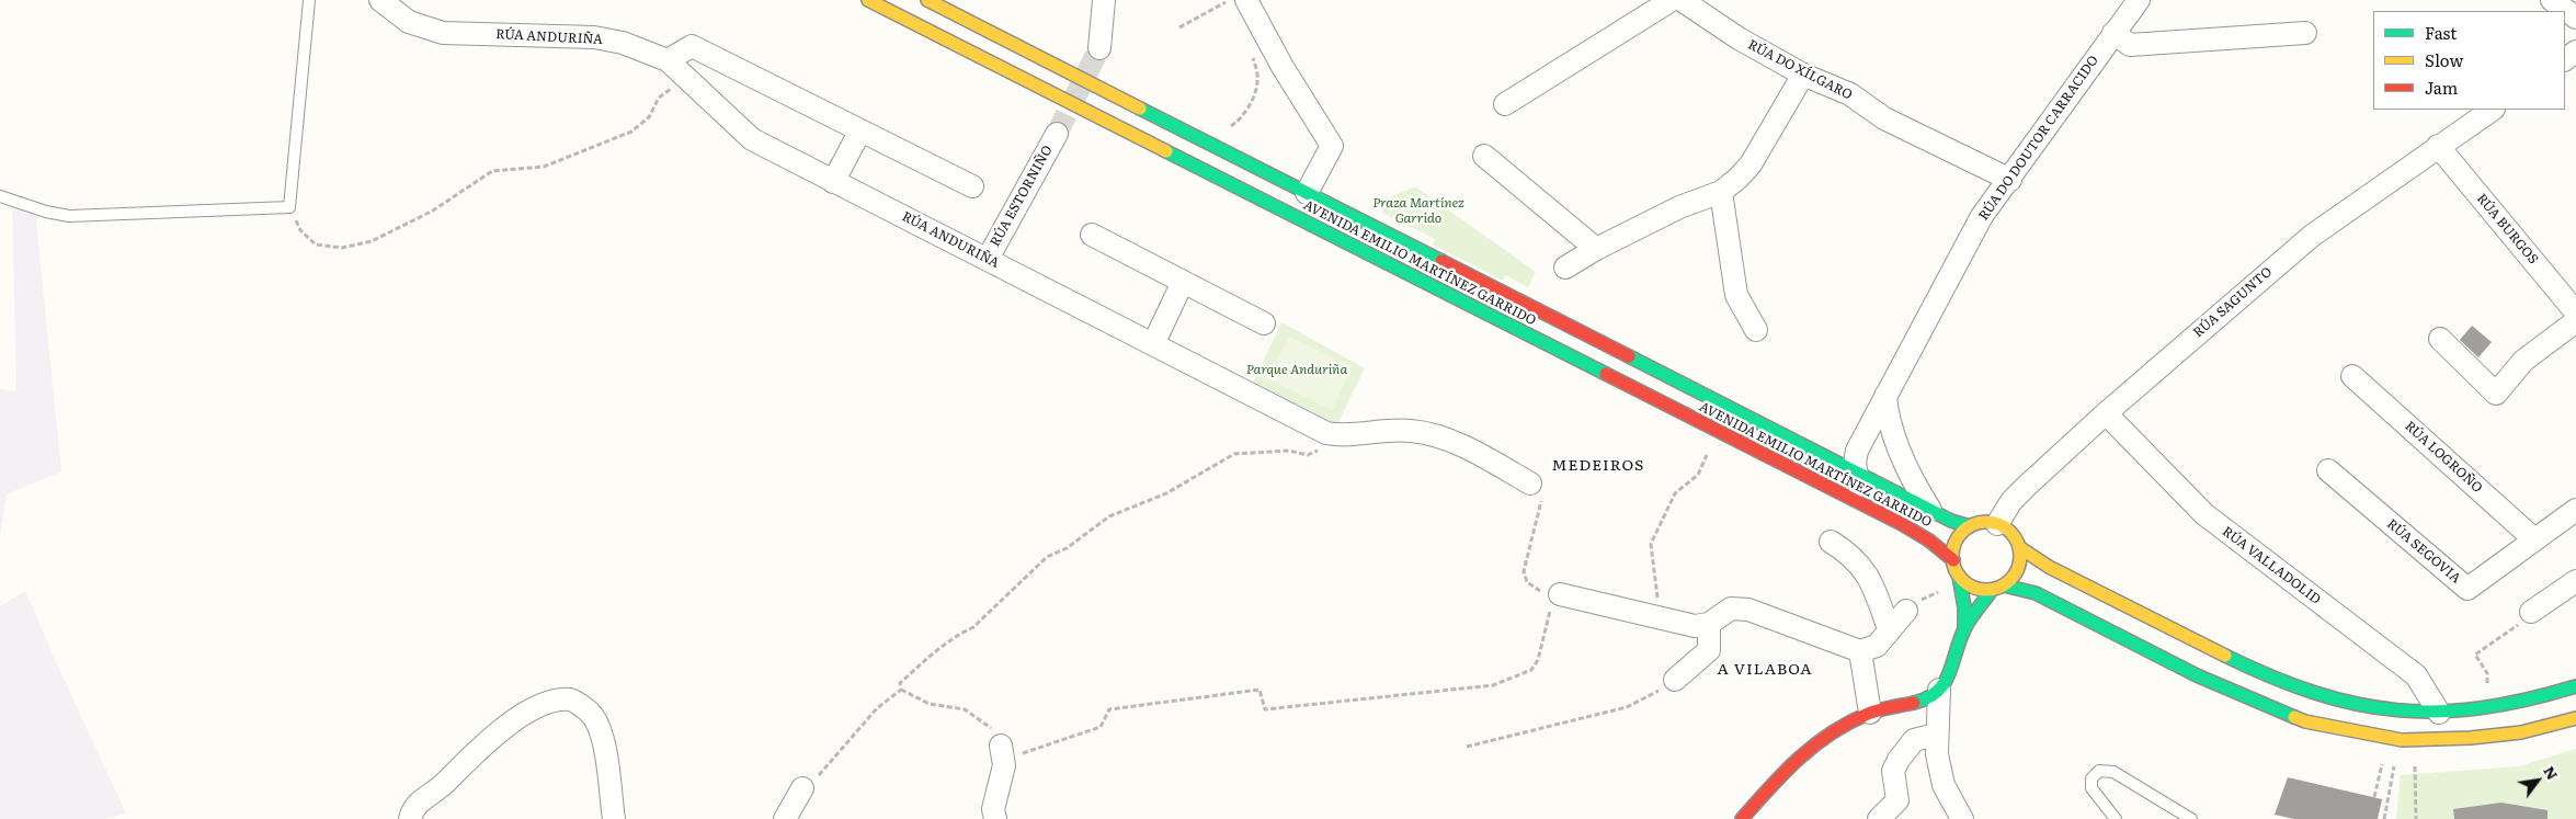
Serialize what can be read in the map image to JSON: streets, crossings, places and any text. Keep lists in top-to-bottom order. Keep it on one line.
{"streets":{"main road":["AVENIDA EMILIO MARTÍNEZ GARRIDO"],"street":["RÚA ANDURIÑA","RÚA DO XÍLGARO","RÚA DO DOUTOR CARRACIDO","RÚA ESTORNIÑO","RÚA BURGOS","RÚA SAGUNTO","RÚA LOGROÑO","RÚA SEGOVIA","RÚA VALLADOLID"]},"crossings":[["RÚA ANDURIÑA","RÚA ESTORNIÑO"],["RÚA DO XÍLGARO","RÚA DO DOUTOR CARRACIDO"],["RÚA BURGOS","RÚA SAGUNTO"],["AVENIDA EMILIO MARTÍNEZ GARRIDO","RÚA SAGUNTO"],["RÚA SAGUNTO","RÚA VALLADOLID"],["RÚA LOGROÑO","RÚA SEGOVIA"]],"districts":["MEDEIROS","A VILABOA"],"parks":["Praza Martínez Garrido","Parque Anduriña"],"legend":["Fast","Slow","Jam"],"north":"top right"}
